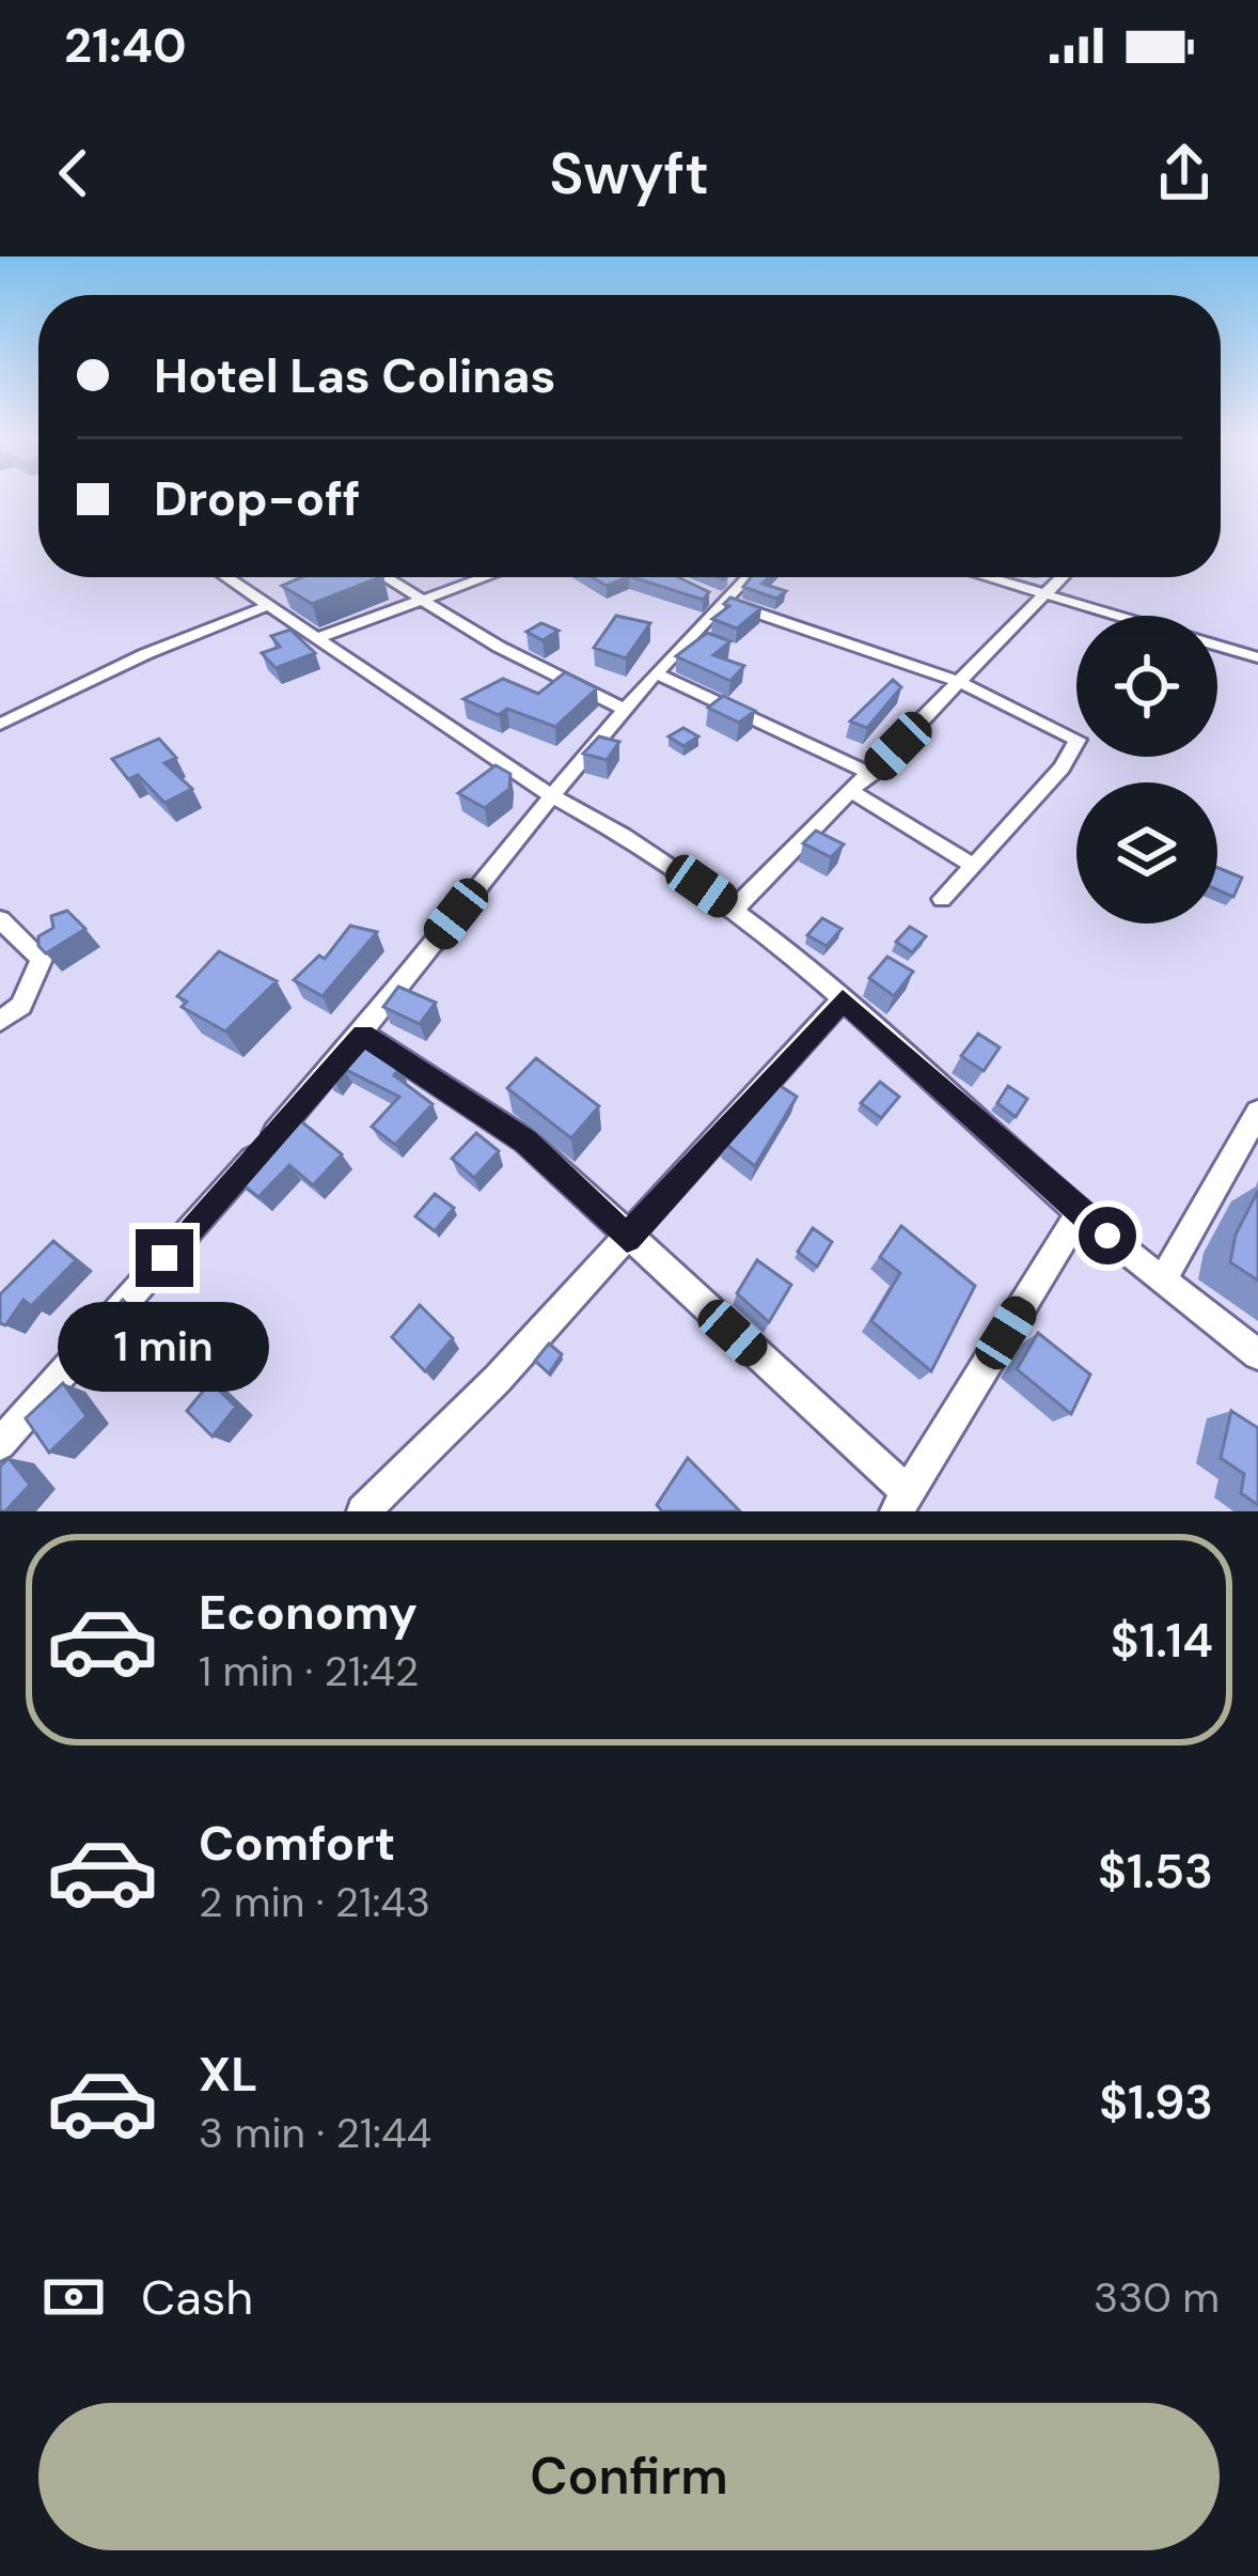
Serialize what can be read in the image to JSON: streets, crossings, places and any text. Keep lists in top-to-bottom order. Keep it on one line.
{"page":{"status":"21:40","header":"Swyft","banner":["Hotel Las Colinas","Drop-off"],"bubble":"1 min","list":[{"name":"Economy","note":"1 min · 21:42","value":"$1.14"},{"name":"Comfort","note":"2 min · 21:43","value":"$1.53"},{"name":"XL","note":"3 min · 21:44","value":"$1.93"}],"pay":["Cash","330 m"],"buttons":"Confirm"}}
